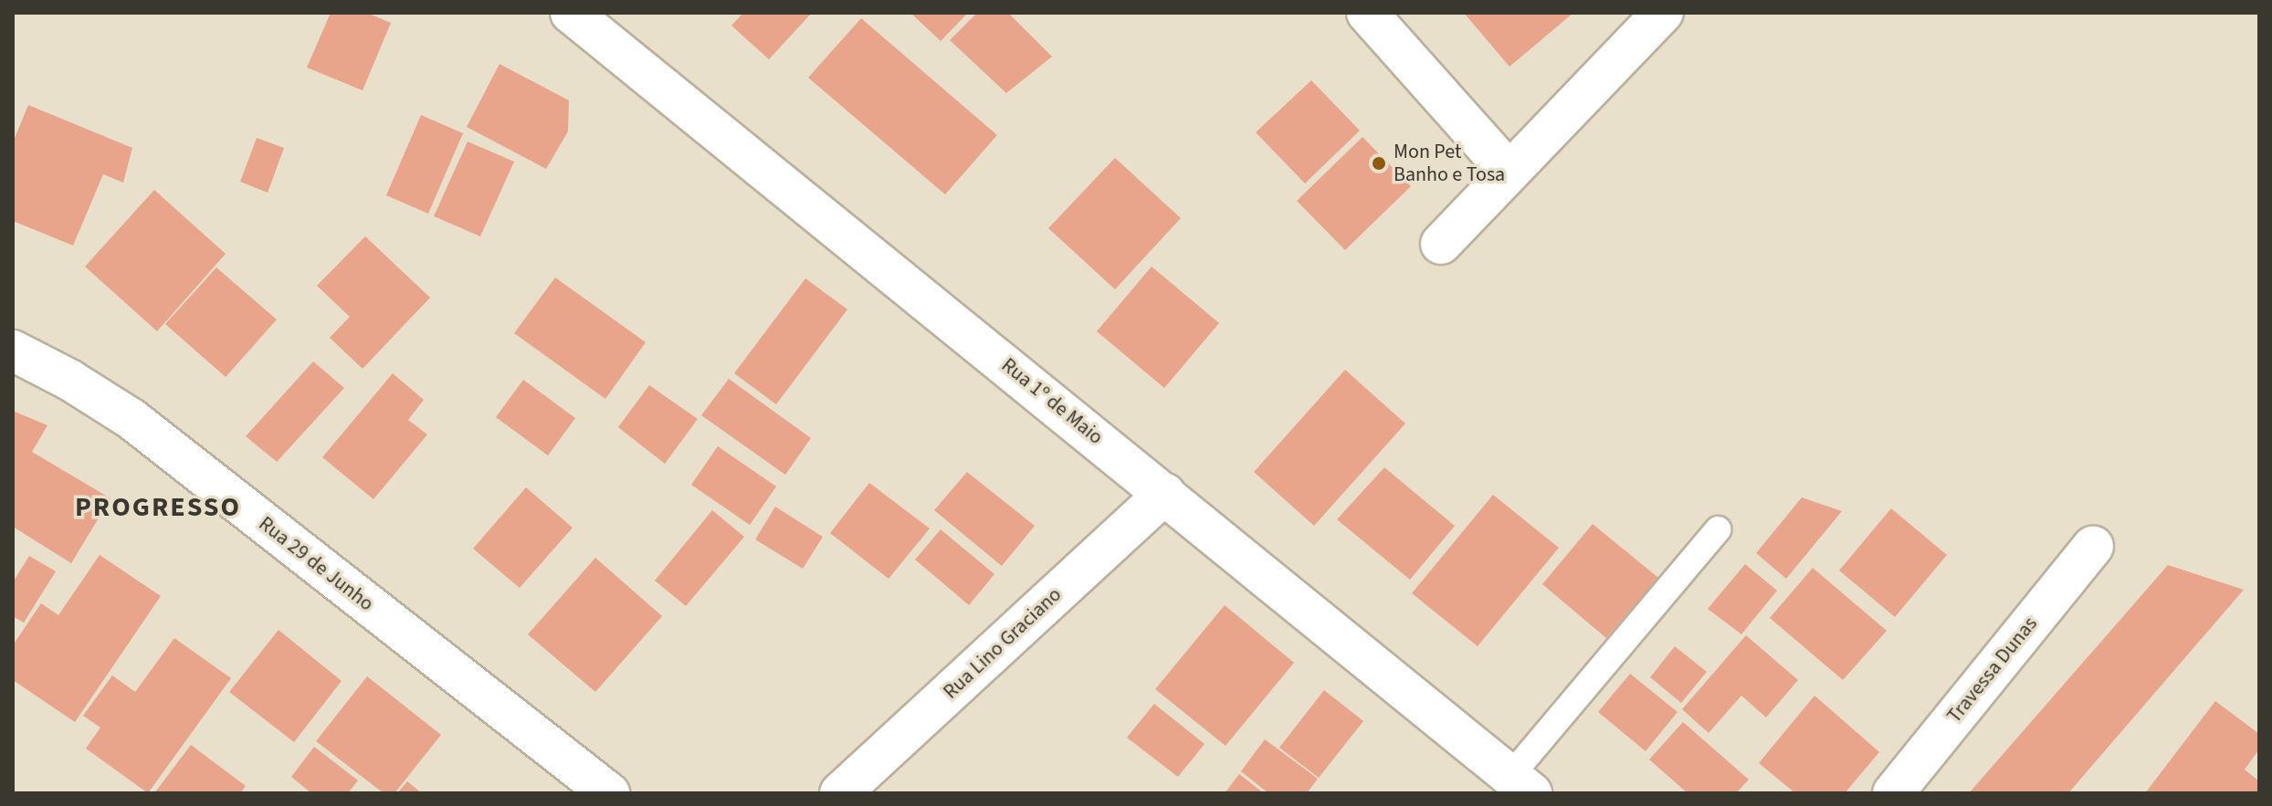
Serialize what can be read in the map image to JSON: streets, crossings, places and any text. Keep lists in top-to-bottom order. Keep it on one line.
{"streets":{"street":["Rua 1º de Maio","Rua 29 de Junho","Rua Lino Graciano","Travessa Dunas"]},"crossings":[["Rua 1º de Maio","Rua Lino Graciano"]],"districts":["PROGRESSO"],"places":["Mon Pet Banho e Tosa"]}
